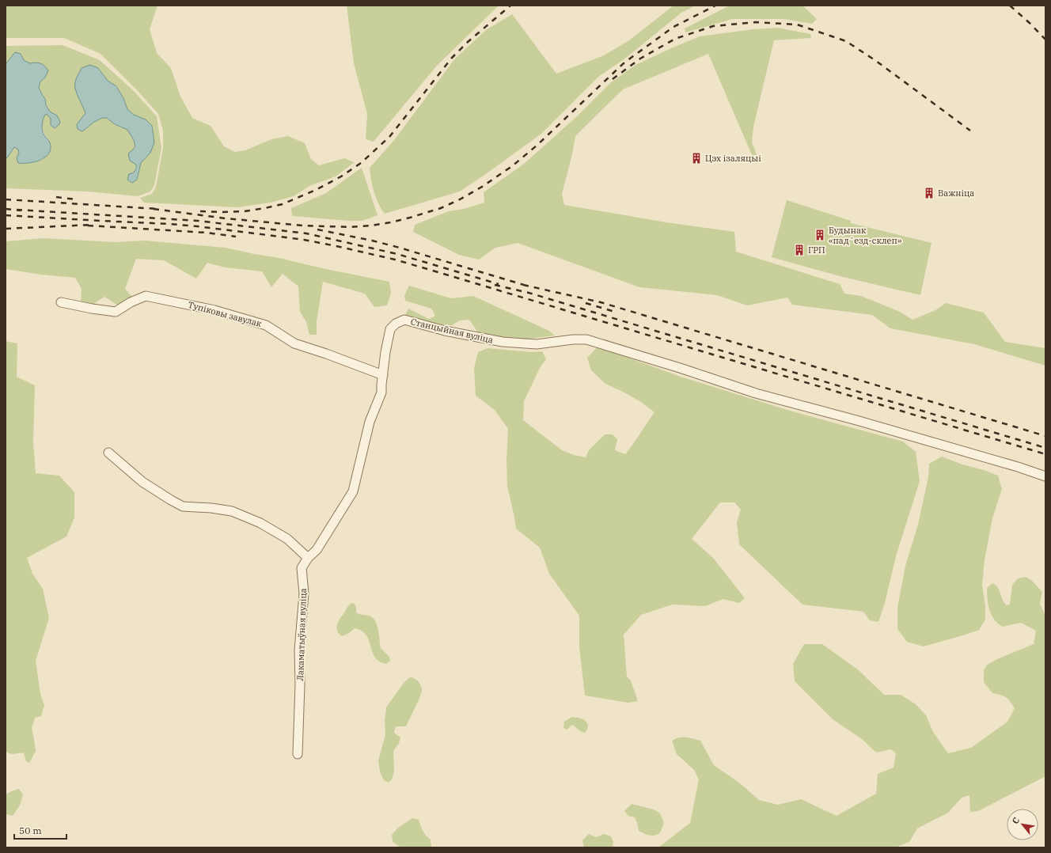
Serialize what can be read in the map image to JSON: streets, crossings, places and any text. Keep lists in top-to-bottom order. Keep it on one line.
{"streets":{"street":["Тупіковы завулак","Станцыйная вуліца","Лакаматыўная вуліца"]},"crossings":[["Тупіковы завулак","Станцыйная вуліца"],["Станцыйная вуліца","Лакаматыўная вуліца"]],"places":{"building":["Цэх ізаляцыі","Важніца","Будынак «падʼезд-склеп»","ГРП"]},"scale_bar":"50 m","north":"top left"}
